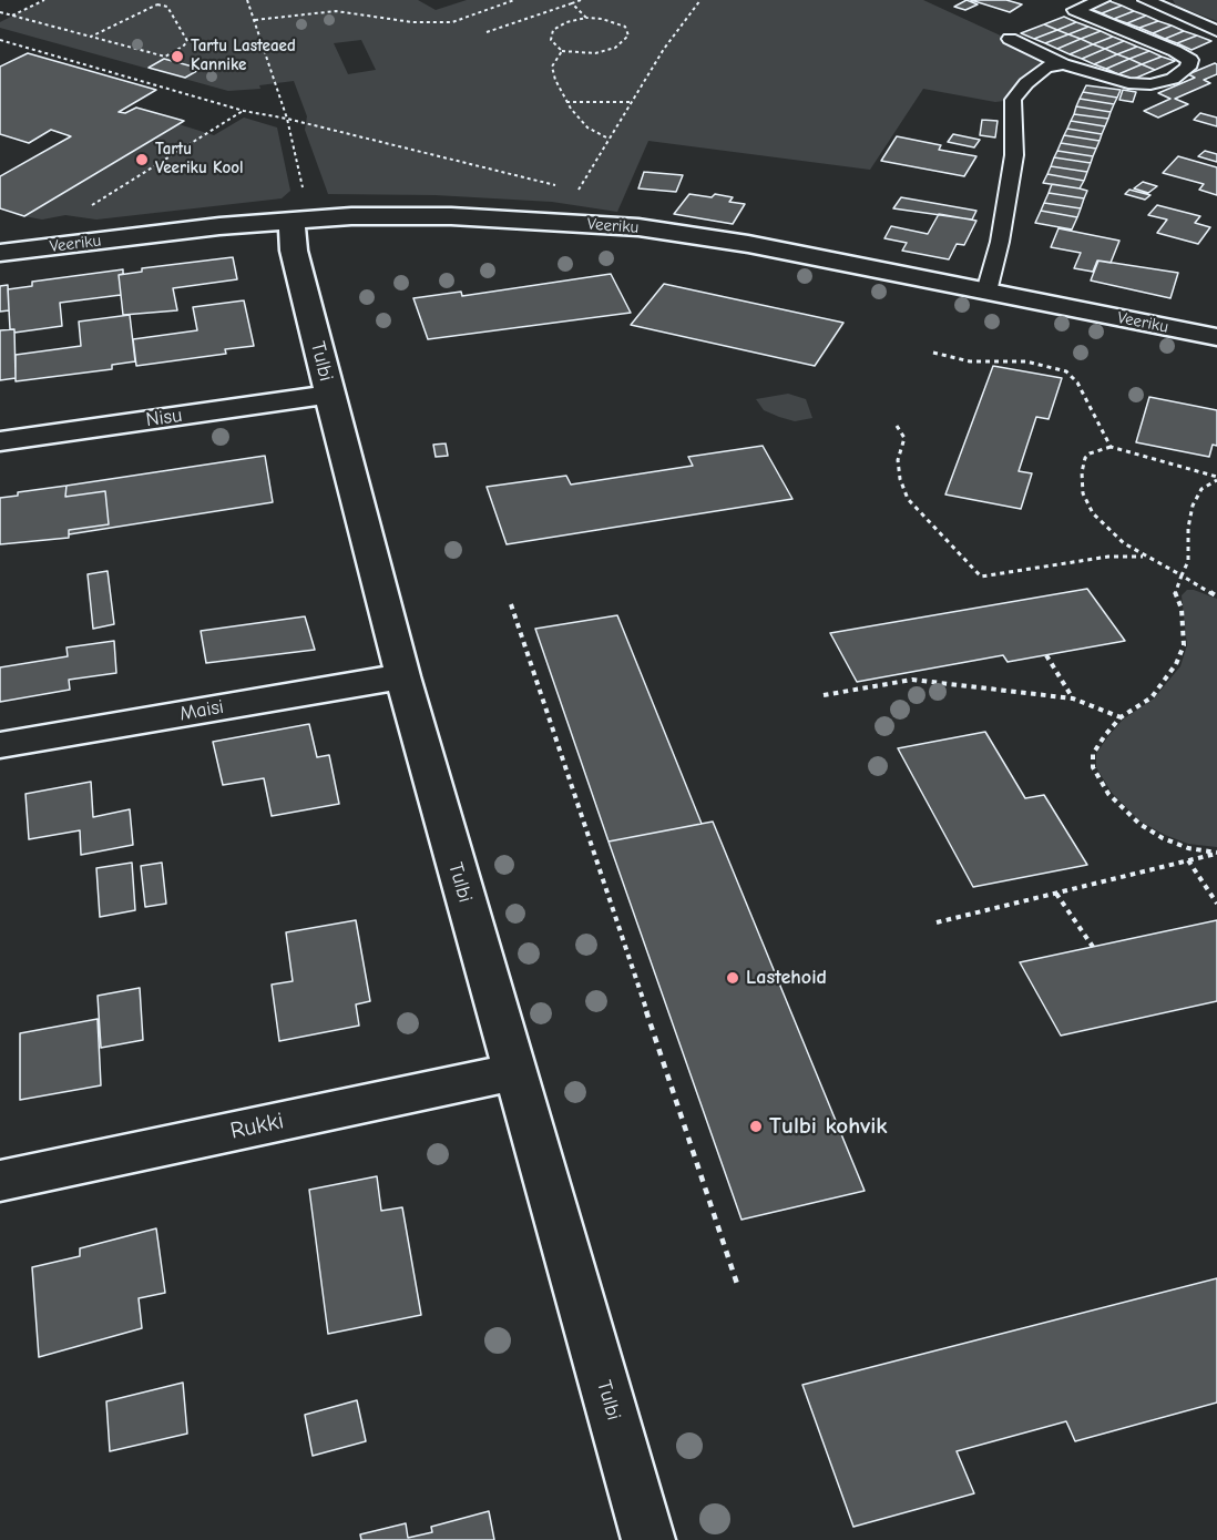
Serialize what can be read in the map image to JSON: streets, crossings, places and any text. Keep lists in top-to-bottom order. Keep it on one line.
{"streets":{"street":["Veeriku","Tulbi","Nisu","Maisi","Rukki"]},"crossings":[["Veeriku","Tulbi"],["Tulbi","Nisu"],["Tulbi","Maisi"],["Tulbi","Rukki"]],"places":["Tartu Lasteaed Kannike","Tartu Veeriku Kool","Lastehoid","Tulbi kohvik"]}
